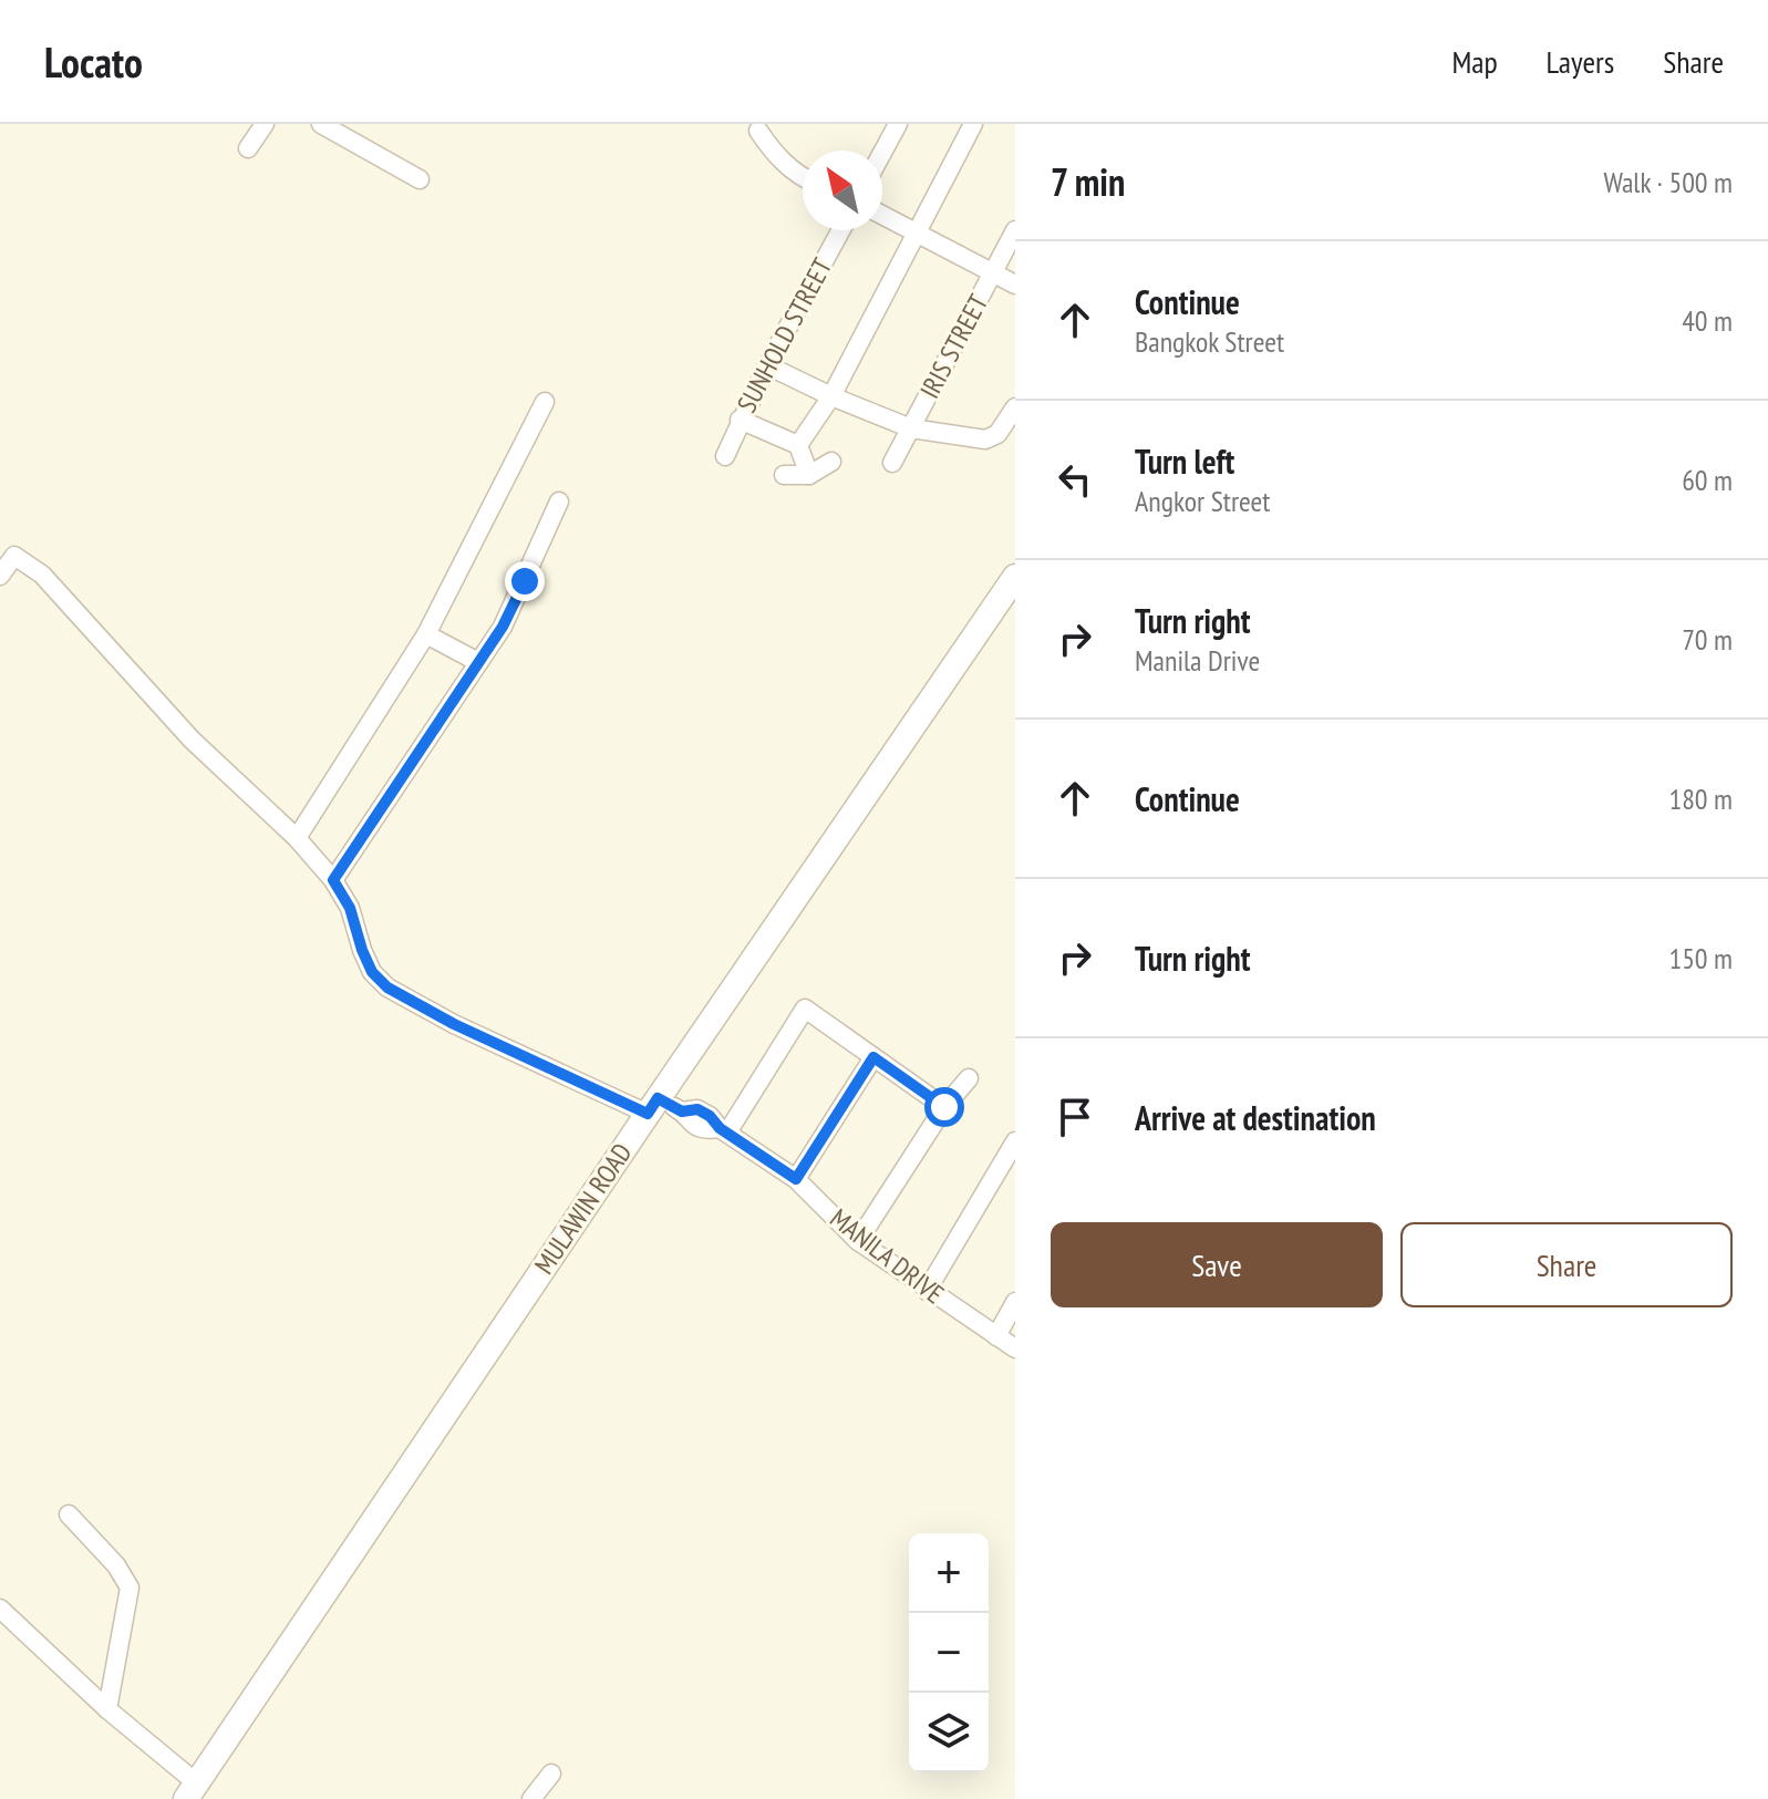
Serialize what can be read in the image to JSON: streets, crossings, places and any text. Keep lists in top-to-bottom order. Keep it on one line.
{"streets":{"main road":["MULAWIN ROAD"],"street":["SUNHOLD STREET","IRIS STREET","MANILA DRIVE"]},"crossings":[["MULAWIN ROAD","MANILA DRIVE"]],"north":"top left","page":{"header":"Locato","nav":["Map","Layers","Share"],"heading":["7 min","Walk · 500 m"],"list":[["Continue","Bangkok Street","40 m"],["Turn left","Angkor Street","60 m"],["Turn right","Manila Drive","70 m"],["Continue","180 m"],["Turn right","150 m"],"Arrive at destination"],"buttons":["Save","Share"],"map_buttons":["+","−"]}}
